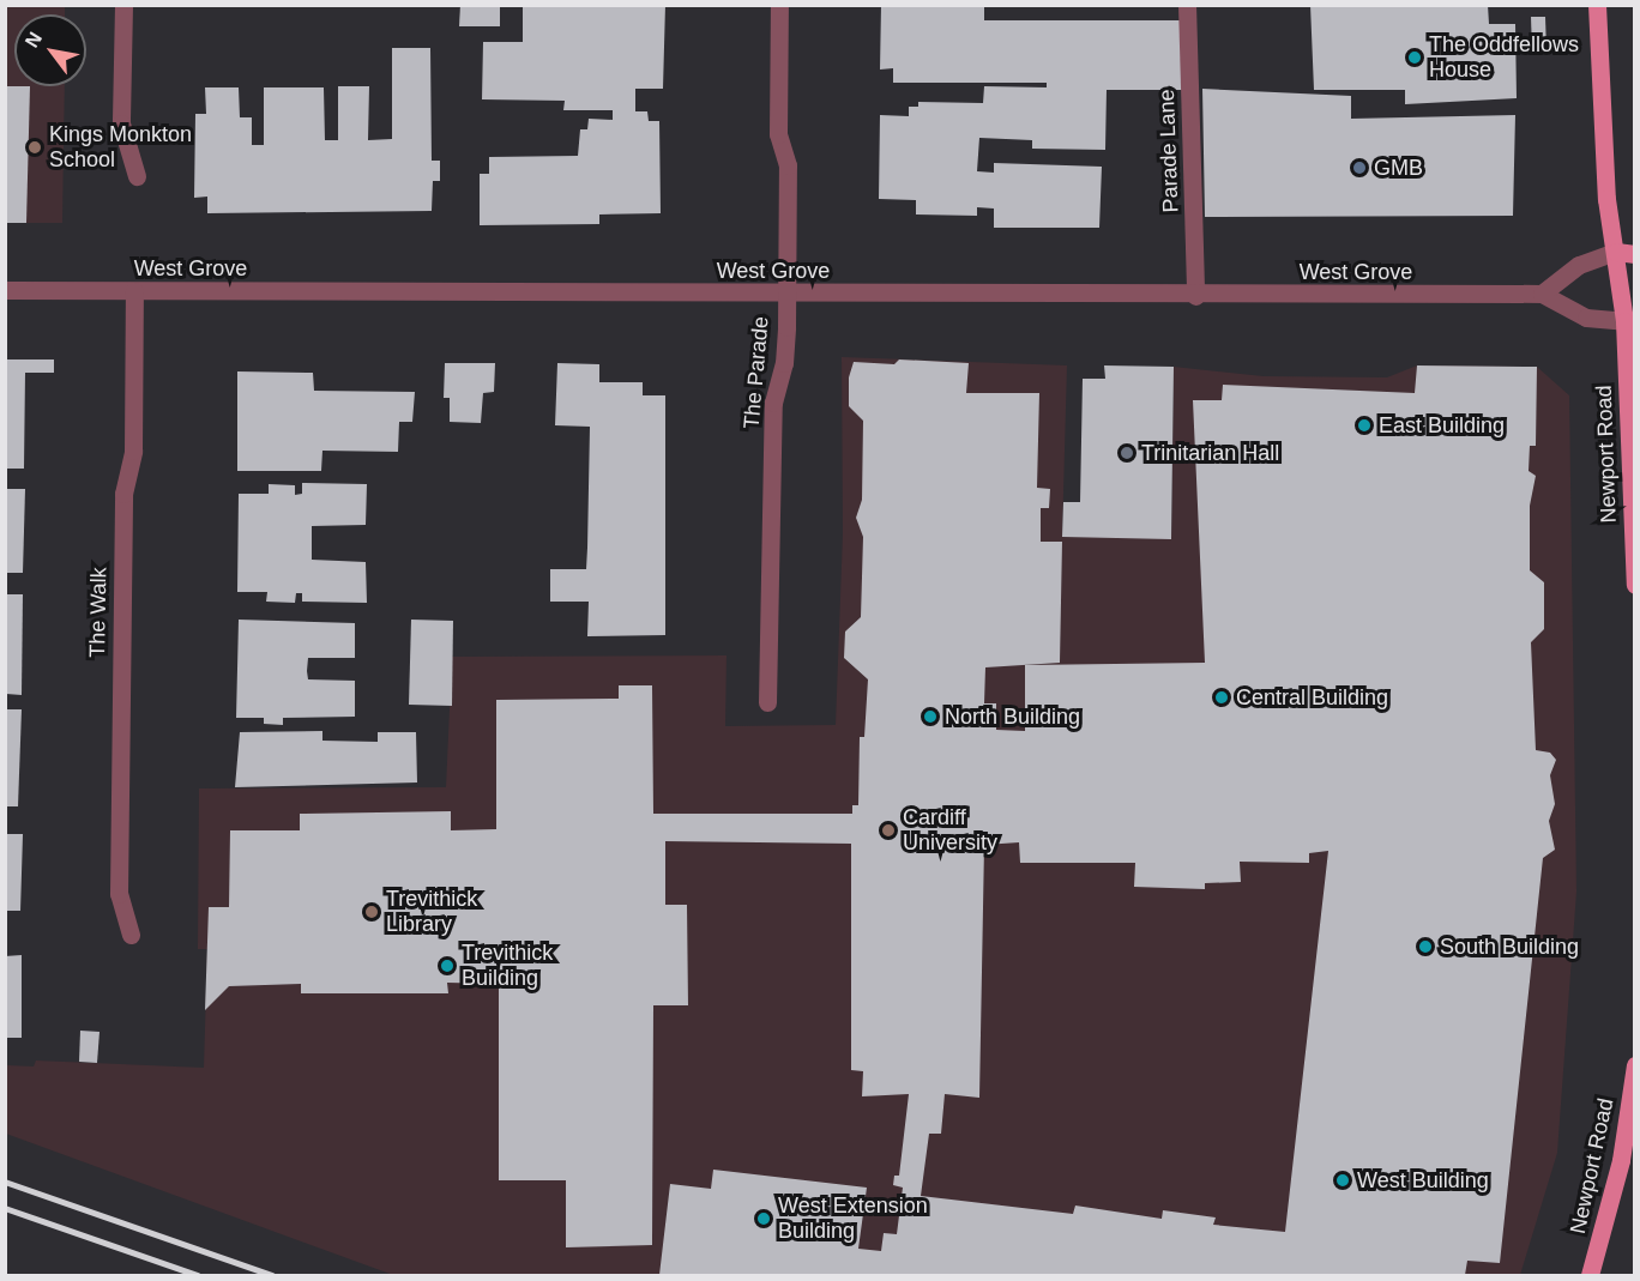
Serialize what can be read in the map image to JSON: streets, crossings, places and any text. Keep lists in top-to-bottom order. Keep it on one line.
{"streets":{"main road":["Newport Road"],"street":["Parade Lane","West Grove","The Parade","The Walk"]},"crossings":[["Parade Lane","West Grove"],["West Grove","The Parade"],["West Grove","Newport Road"],["West Grove","The Walk"]],"places":["The Oddfellows House","Kings Monkton School","GMB","East Building","Trinitarian Hall","Central Building","North Building","Cardiff University","Trevithick Library","South Building","Trevithick Building","West Building","West Extension Building"],"north":"top left"}
